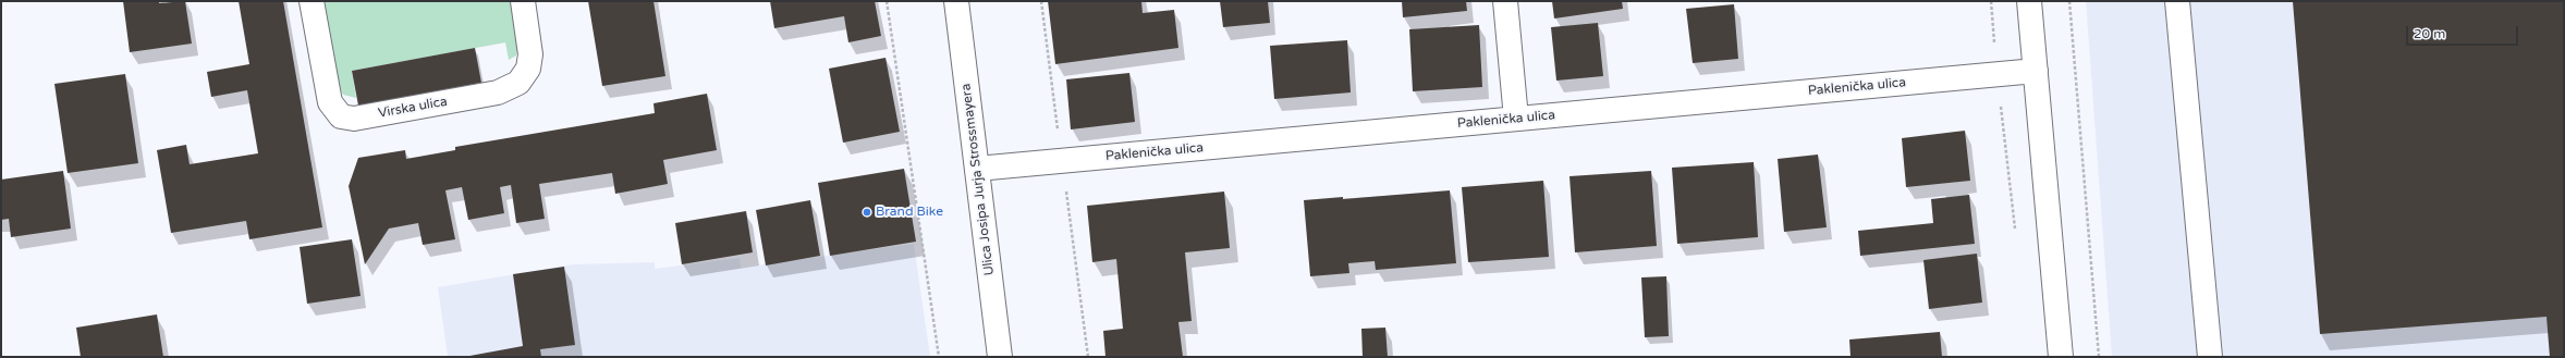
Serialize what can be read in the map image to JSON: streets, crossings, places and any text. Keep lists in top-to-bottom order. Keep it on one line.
{"streets":{"street":["Paklenička ulica","Virska ulica","Ulica Josipa Jurja Strossmayera"]},"crossings":[["Paklenička ulica","Ulica Josipa Jurja Strossmayera"]],"places":["Brand Bike"],"scale_bar":"20 m"}
